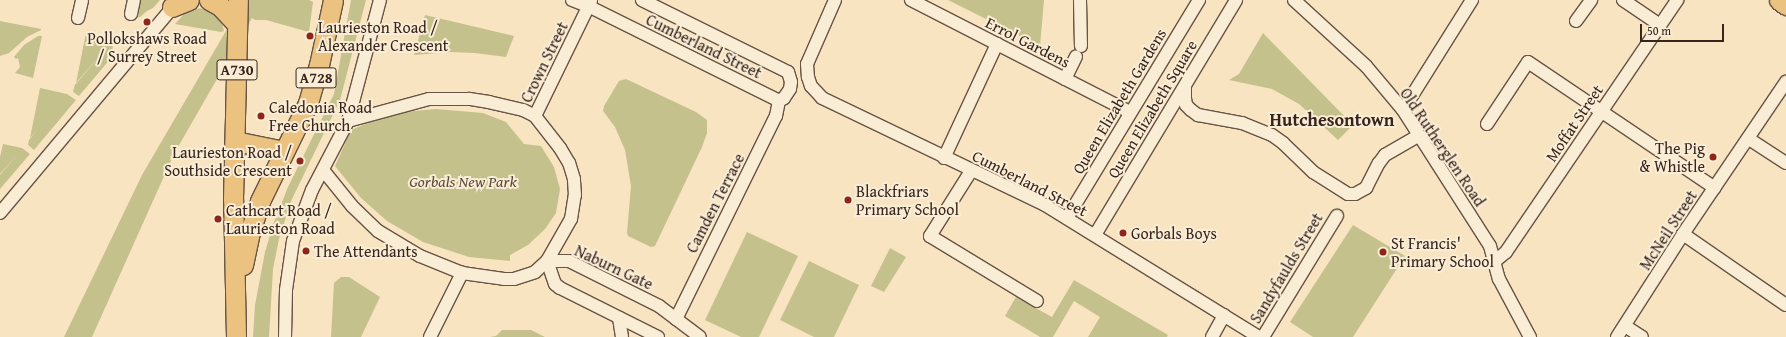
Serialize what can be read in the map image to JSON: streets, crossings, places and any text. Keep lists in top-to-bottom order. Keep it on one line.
{"streets":{"main road":["A730","A728"],"street":["Errol Gardens","Cumberland Street","Crown Street","Queen Elizabeth Gardens","Queen Elizabeth Square","Moffat Street","Old Rutherglen Road","Camden Terrace","McNeil Street","Naburn Gate","Sandyfaulds Street"]},"crossings":[["Errol Gardens","Queen Elizabeth Gardens"],["Cumberland Street","Crown Street"],["Cumberland Street","Queen Elizabeth Gardens"],["Cumberland Street","Queen Elizabeth Square"],["Cumberland Street","Camden Terrace"],["A730","A728"],["Moffat Street","Old Rutherglen Road"],["Camden Terrace","Naburn Gate"]],"districts":["Hutchesontown"],"parks":["Gorbals New Park"],"places":["Pollokshaws Road / Surrey Street","Laurieston Road / Alexander Crescent","Caledonia Road Free Church","The Pig & Whistle","Laurieston Road / Southside Crescent","Blackfriars Primary School","Cathcart Road / Laurieston Road","Gorbals Boys","The Attendants","St Francis' Primary School"],"scale_bar":"50 m"}
